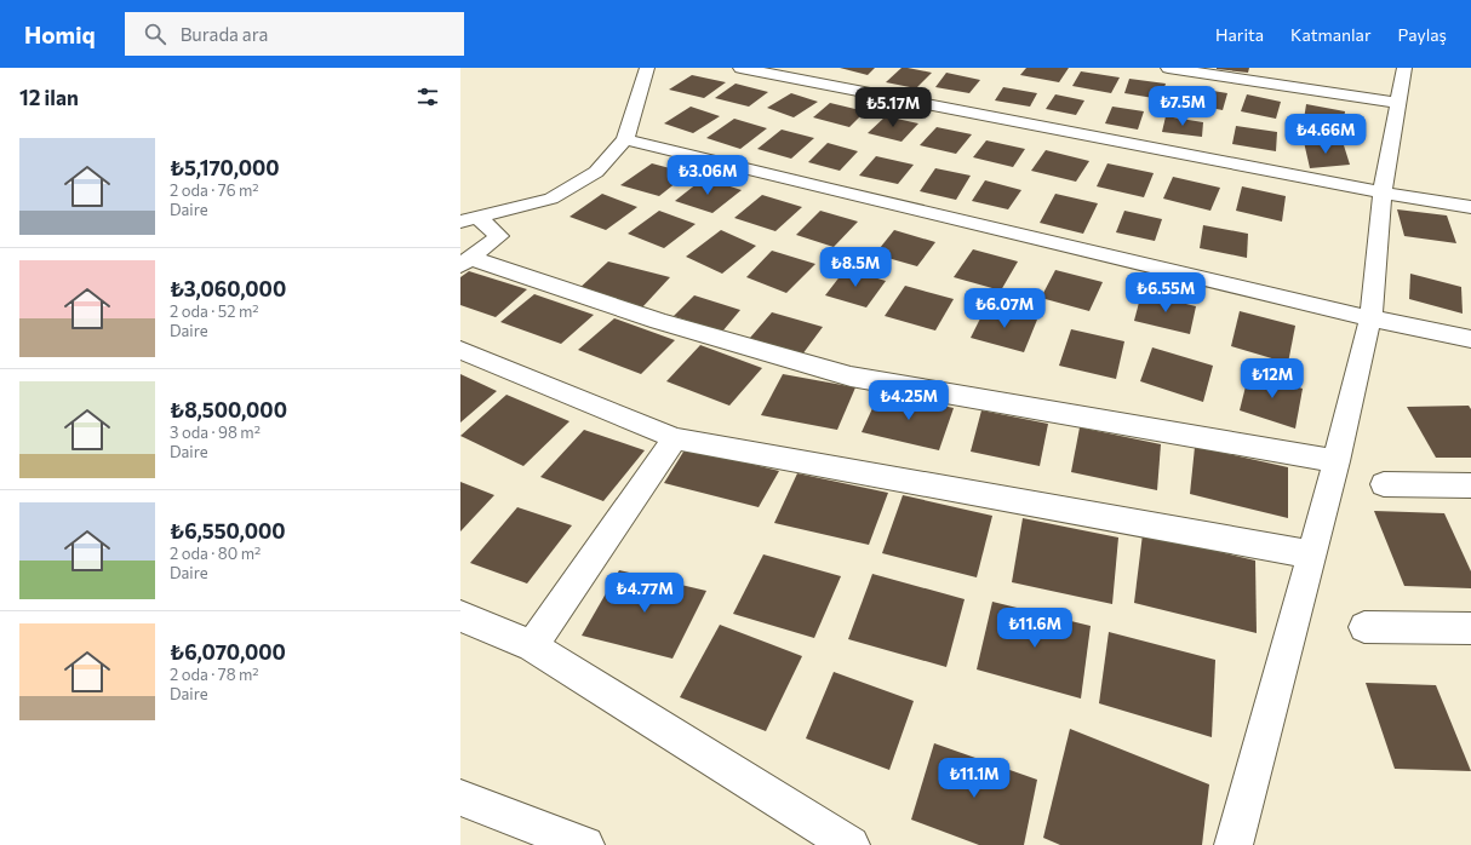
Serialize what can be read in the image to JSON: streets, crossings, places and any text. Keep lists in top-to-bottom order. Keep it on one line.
{"page":{"header":"Homiq","search":"Burada ara","nav":["Harita","Katmanlar","Paylaş"],"heading":"12 ilan","price":["₺7.5M","₺5.17M","₺4.66M","₺3.06M","₺8.5M","₺6.55M","₺6.07M","₺12M","₺4.25M","₺4.77M","₺11.6M","₺11.1M"],"list":[{"name":"₺5,170,000","note":"2 oda · 76 m² · Daire"},{"name":"₺3,060,000","note":"2 oda · 52 m² · Daire"},{"name":"₺8,500,000","note":"3 oda · 98 m² · Daire"},{"name":"₺6,550,000","note":"2 oda · 80 m² · Daire"},{"name":"₺6,070,000","note":"2 oda · 78 m² · Daire"}]}}
